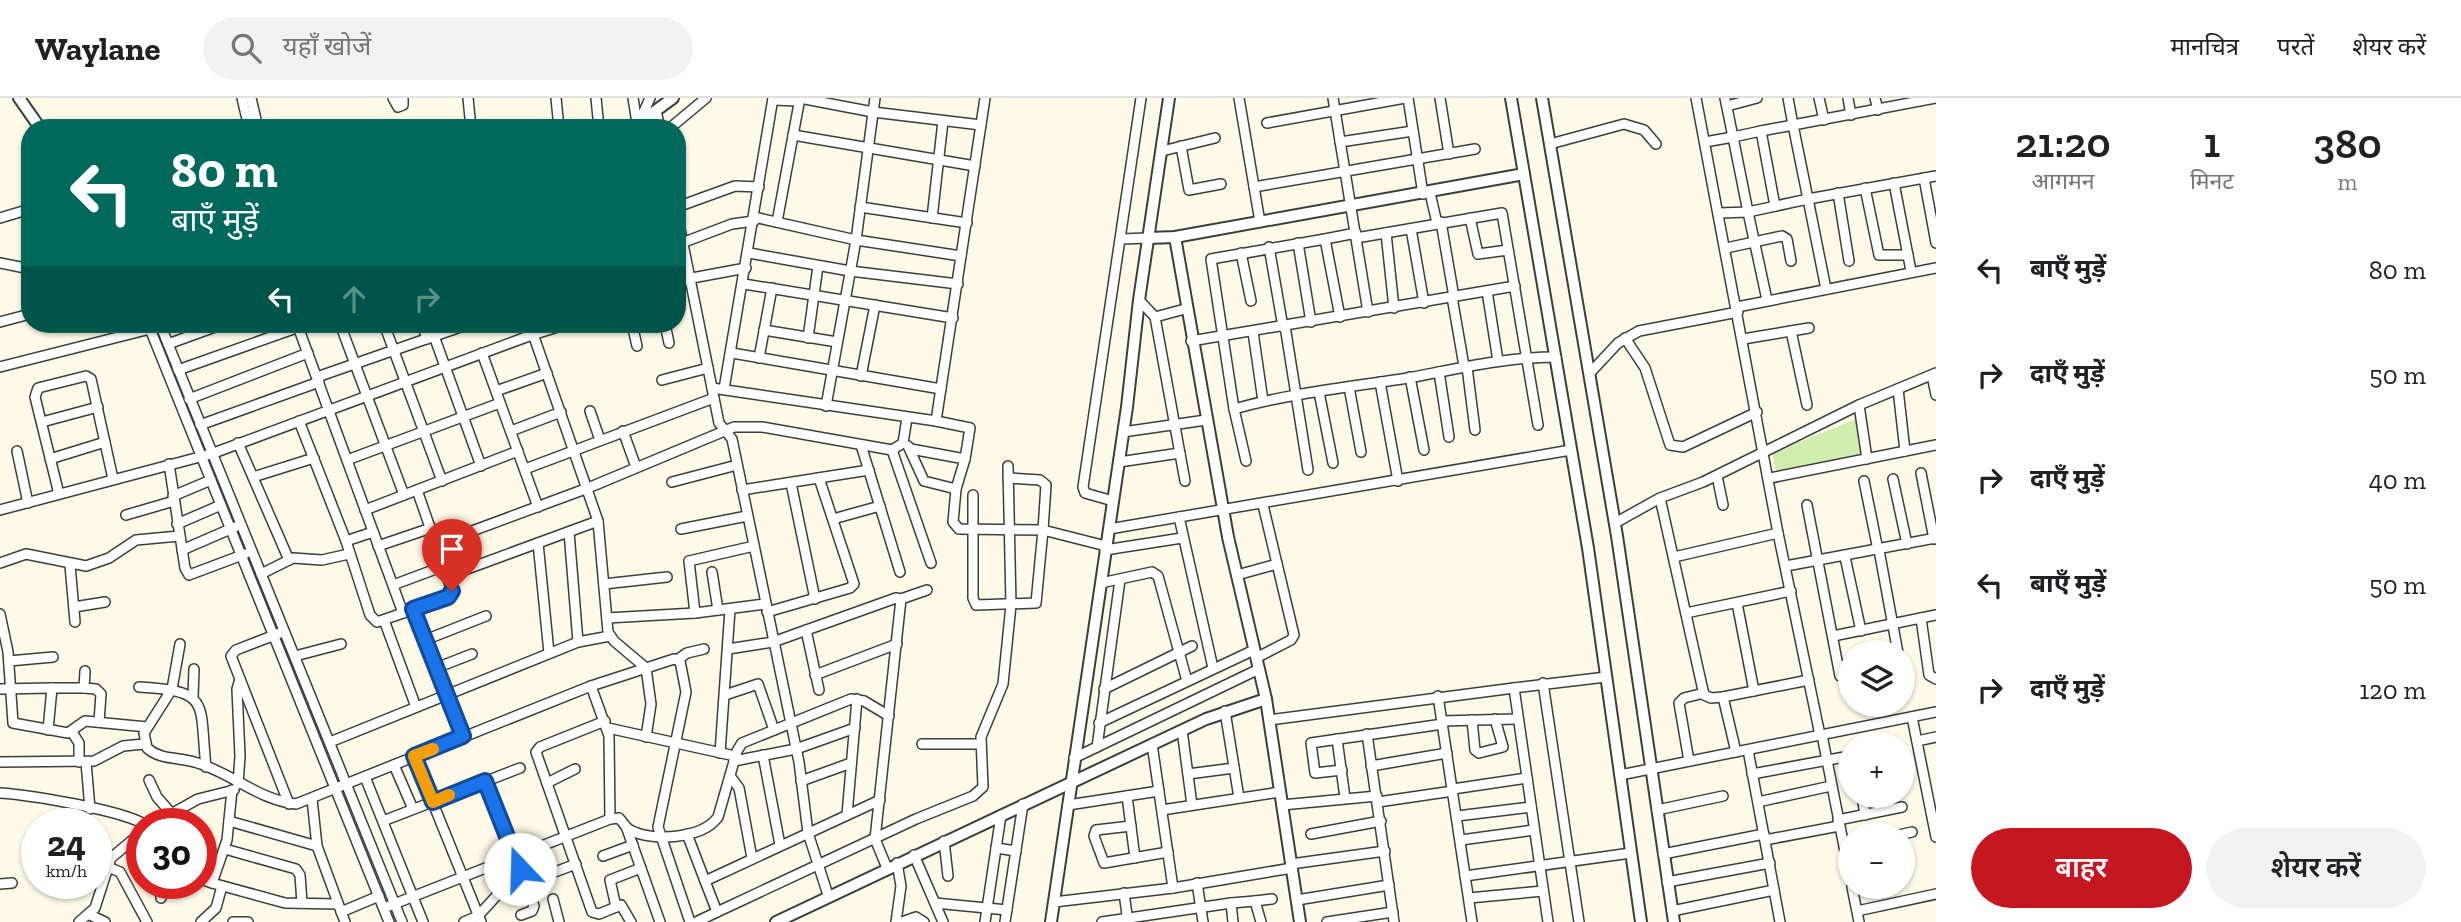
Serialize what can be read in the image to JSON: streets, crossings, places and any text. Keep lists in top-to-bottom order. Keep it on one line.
{"page":{"header":"Waylane","search":"यहाँ खोजें","nav":["मानचित्र","परतें","शेयर करें"],"eta":["21:20","आगमन","1","मिनट","380","m"],"turn":["80 m","बाएँ मुड़ें"],"list":[{"name":"बाएँ मुड़ें","value":"80 m"},{"name":"दाएँ मुड़ें","value":"50 m"},{"name":"दाएँ मुड़ें","value":"40 m"},{"name":"बाएँ मुड़ें","value":"50 m"},{"name":"दाएँ मुड़ें","value":"120 m"}],"map_buttons":["+","−"],"speed":"24 km/h","limit":"30","buttons":["बाहर","शेयर करें"]}}
